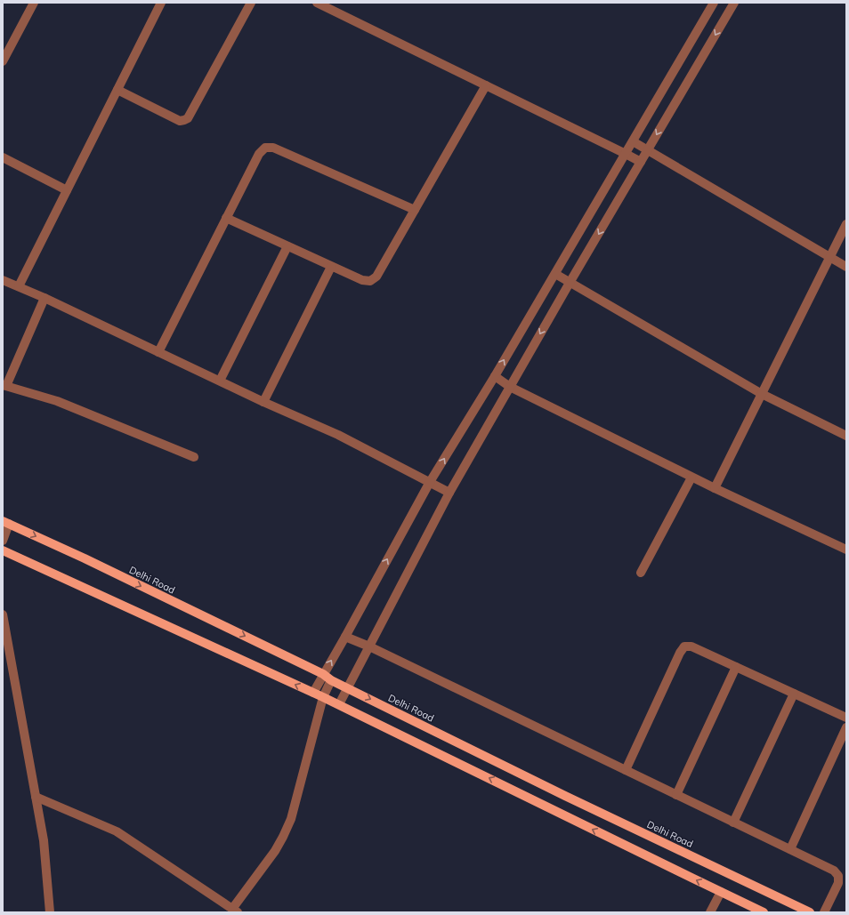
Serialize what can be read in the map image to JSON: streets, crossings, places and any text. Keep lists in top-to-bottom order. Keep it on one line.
{"streets":{"main road":["Delhi Road"]}}
